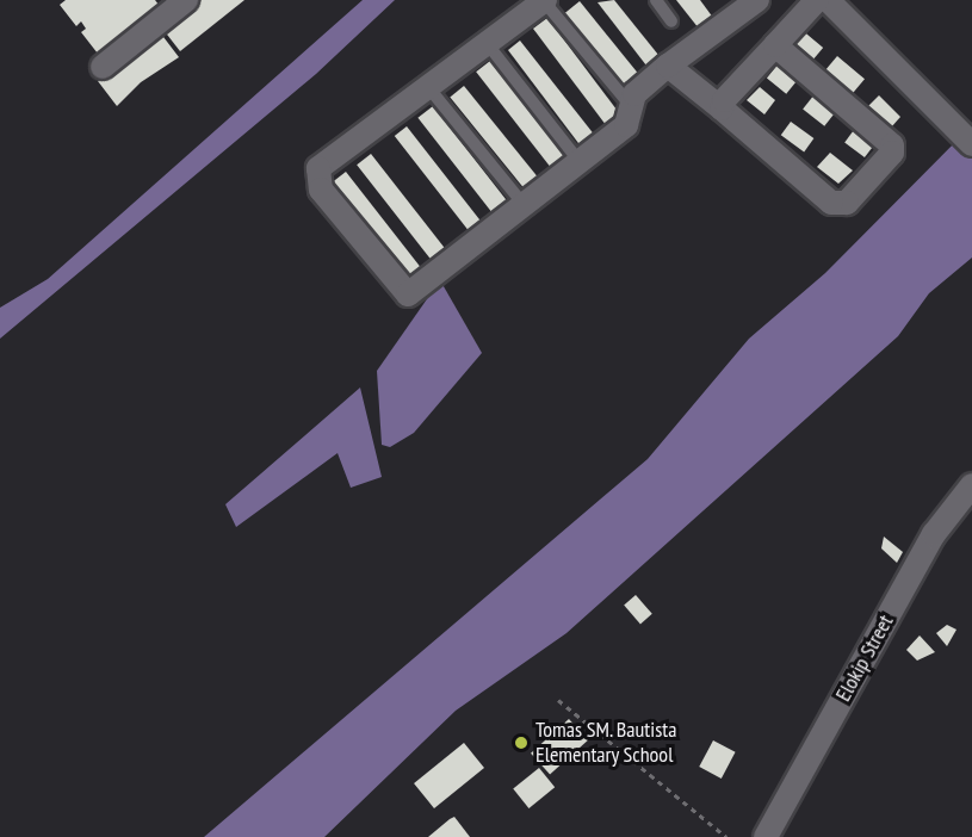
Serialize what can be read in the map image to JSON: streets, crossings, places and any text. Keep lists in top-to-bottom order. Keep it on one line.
{"streets":{"street":["Elokip Street"]},"places":["Tomas SM. Bautista Elementary School"]}
